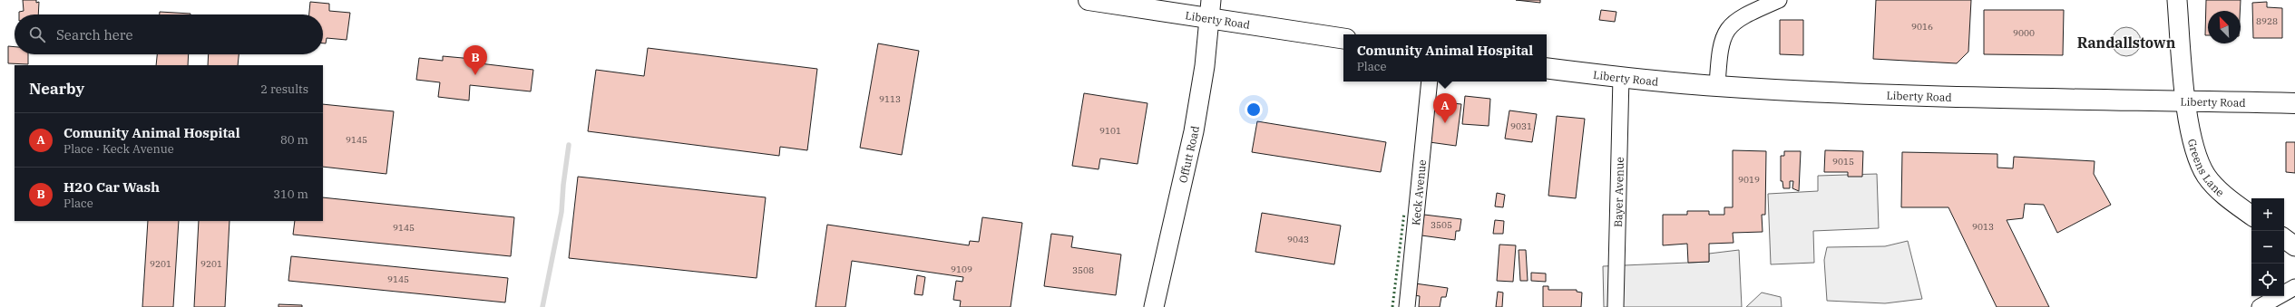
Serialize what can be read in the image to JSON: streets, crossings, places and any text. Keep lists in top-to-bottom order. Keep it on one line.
{"streets":{"main road":["Liberty Road"],"street":["Offutt Road","Greens Lane","Bayer Avenue","Keck Avenue"]},"crossings":[["Liberty Road","Offutt Road"],["Liberty Road","Greens Lane"],["Liberty Road","Bayer Avenue"]],"districts":["Randallstown"],"house_numbers":["8928","9016","9000","9113","9031","9101","9145","9015","9019","3505","9013","9145","9043","9201","9201","9109","3508","9145"],"north":"top left","page":{"search":"Search here","popup":["Comunity Animal Hospital","Place"],"pins":["B","A"],"heading":["Nearby","2 results"],"list":[{"mark":"A","name":"Comunity Animal Hospital","note":"Place · Keck Avenue","value":"80 m"},{"mark":"B","name":"H2O Car Wash","note":"Place","value":"310 m"}],"map_buttons":["+","−"]}}
